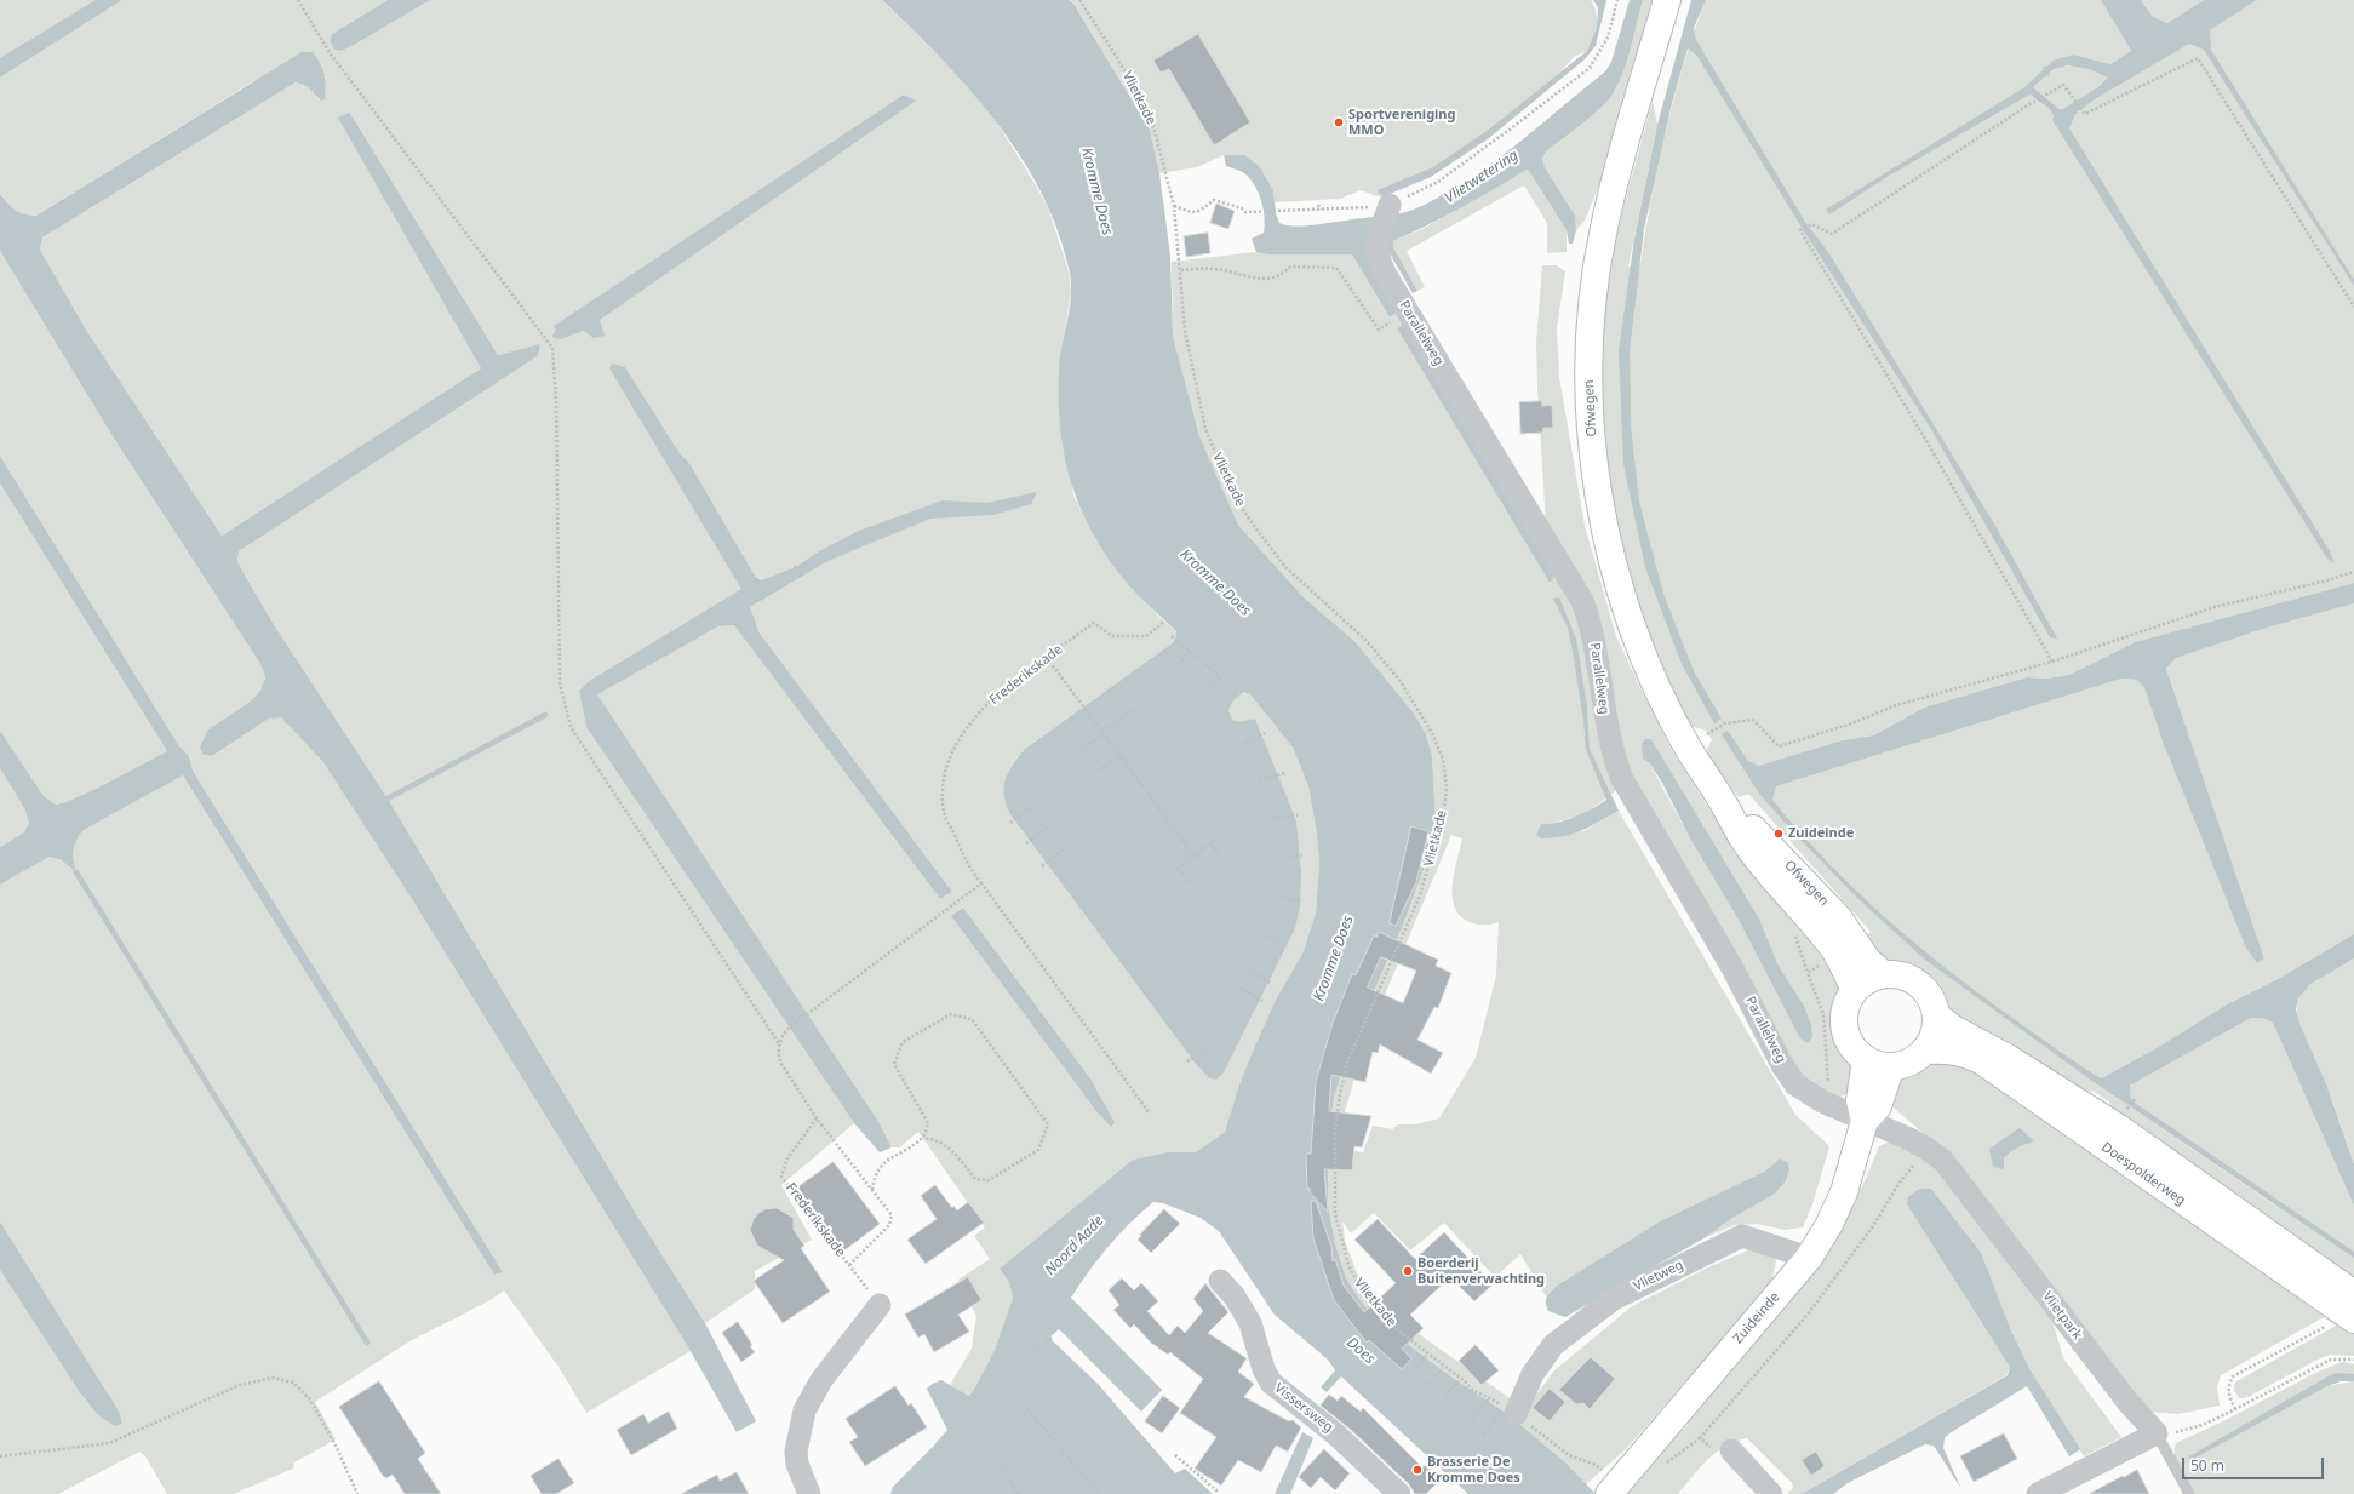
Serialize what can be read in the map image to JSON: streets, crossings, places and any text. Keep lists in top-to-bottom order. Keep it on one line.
{"streets":{"main road":["Ofwegen","Doespolderweg","Zuideinde"],"street":["Parallelweg","Vlietweg","Vlietpark","Vissersweg"],"path":["Vlietkade","Frederikskade"]},"crossings":[["Vlietkade","Vlietweg"],["Vlietkade","Zuideinde"],["Parallelweg","Vlietpark"],["Parallelweg","Zuideinde"],["Ofwegen","Doespolderweg"],["Ofwegen","Zuideinde"],["Doespolderweg","Zuideinde"],["Vlietweg","Zuideinde"],["Vlietpark","Zuideinde"]],"water":["Vlietwetering","Kromme Does","Noord Aade","Does"],"places":["Sportvereniging MMO","Zuideinde","Boerderij Buitenverwachting","Brasserie De Kromme Does"],"scale_bar":"50 m"}
